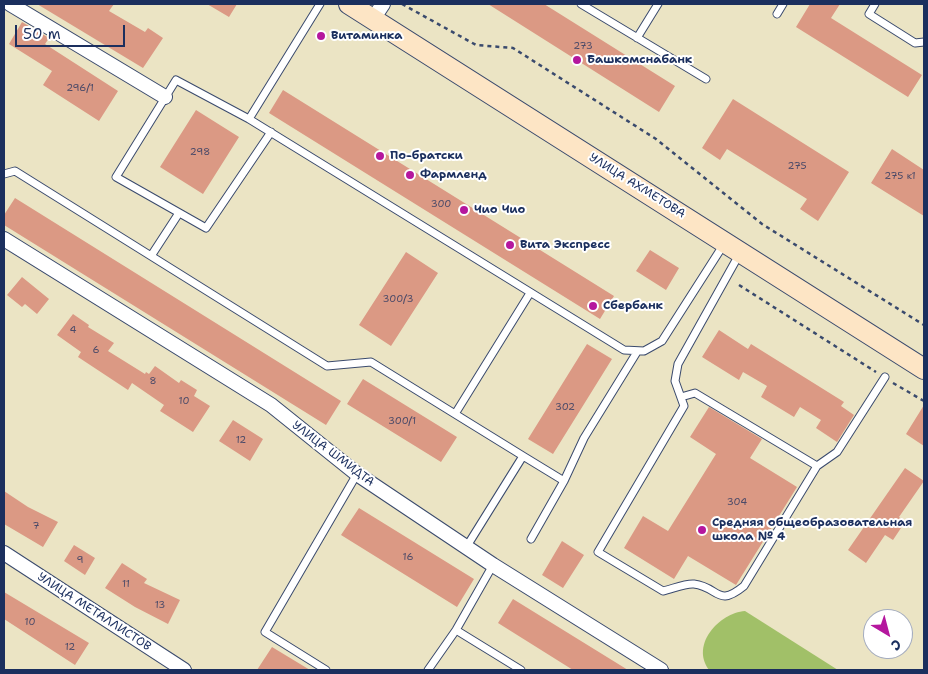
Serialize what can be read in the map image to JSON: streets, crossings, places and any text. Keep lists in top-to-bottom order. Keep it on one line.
{"streets":{"main road":["УЛИЦА АХМЕТОВА"],"street":["УЛИЦА ШМИДТА","УЛИЦА МЕТАЛЛИСТОВ"]},"places":["Витаминка","Башкомснабанк","По-братски","Фармленд","Чио Чио","Вита Экспресс","Сбербанк","Средняя общеобразовательная школа № 4"],"house_numbers":["273","296/1","298","275","275 к1","300","300/3","4","6","8","10","302","300/1","12","304","7","16","9","11","13","10","12"],"scale_bar":"50 m","north":"bottom right"}
